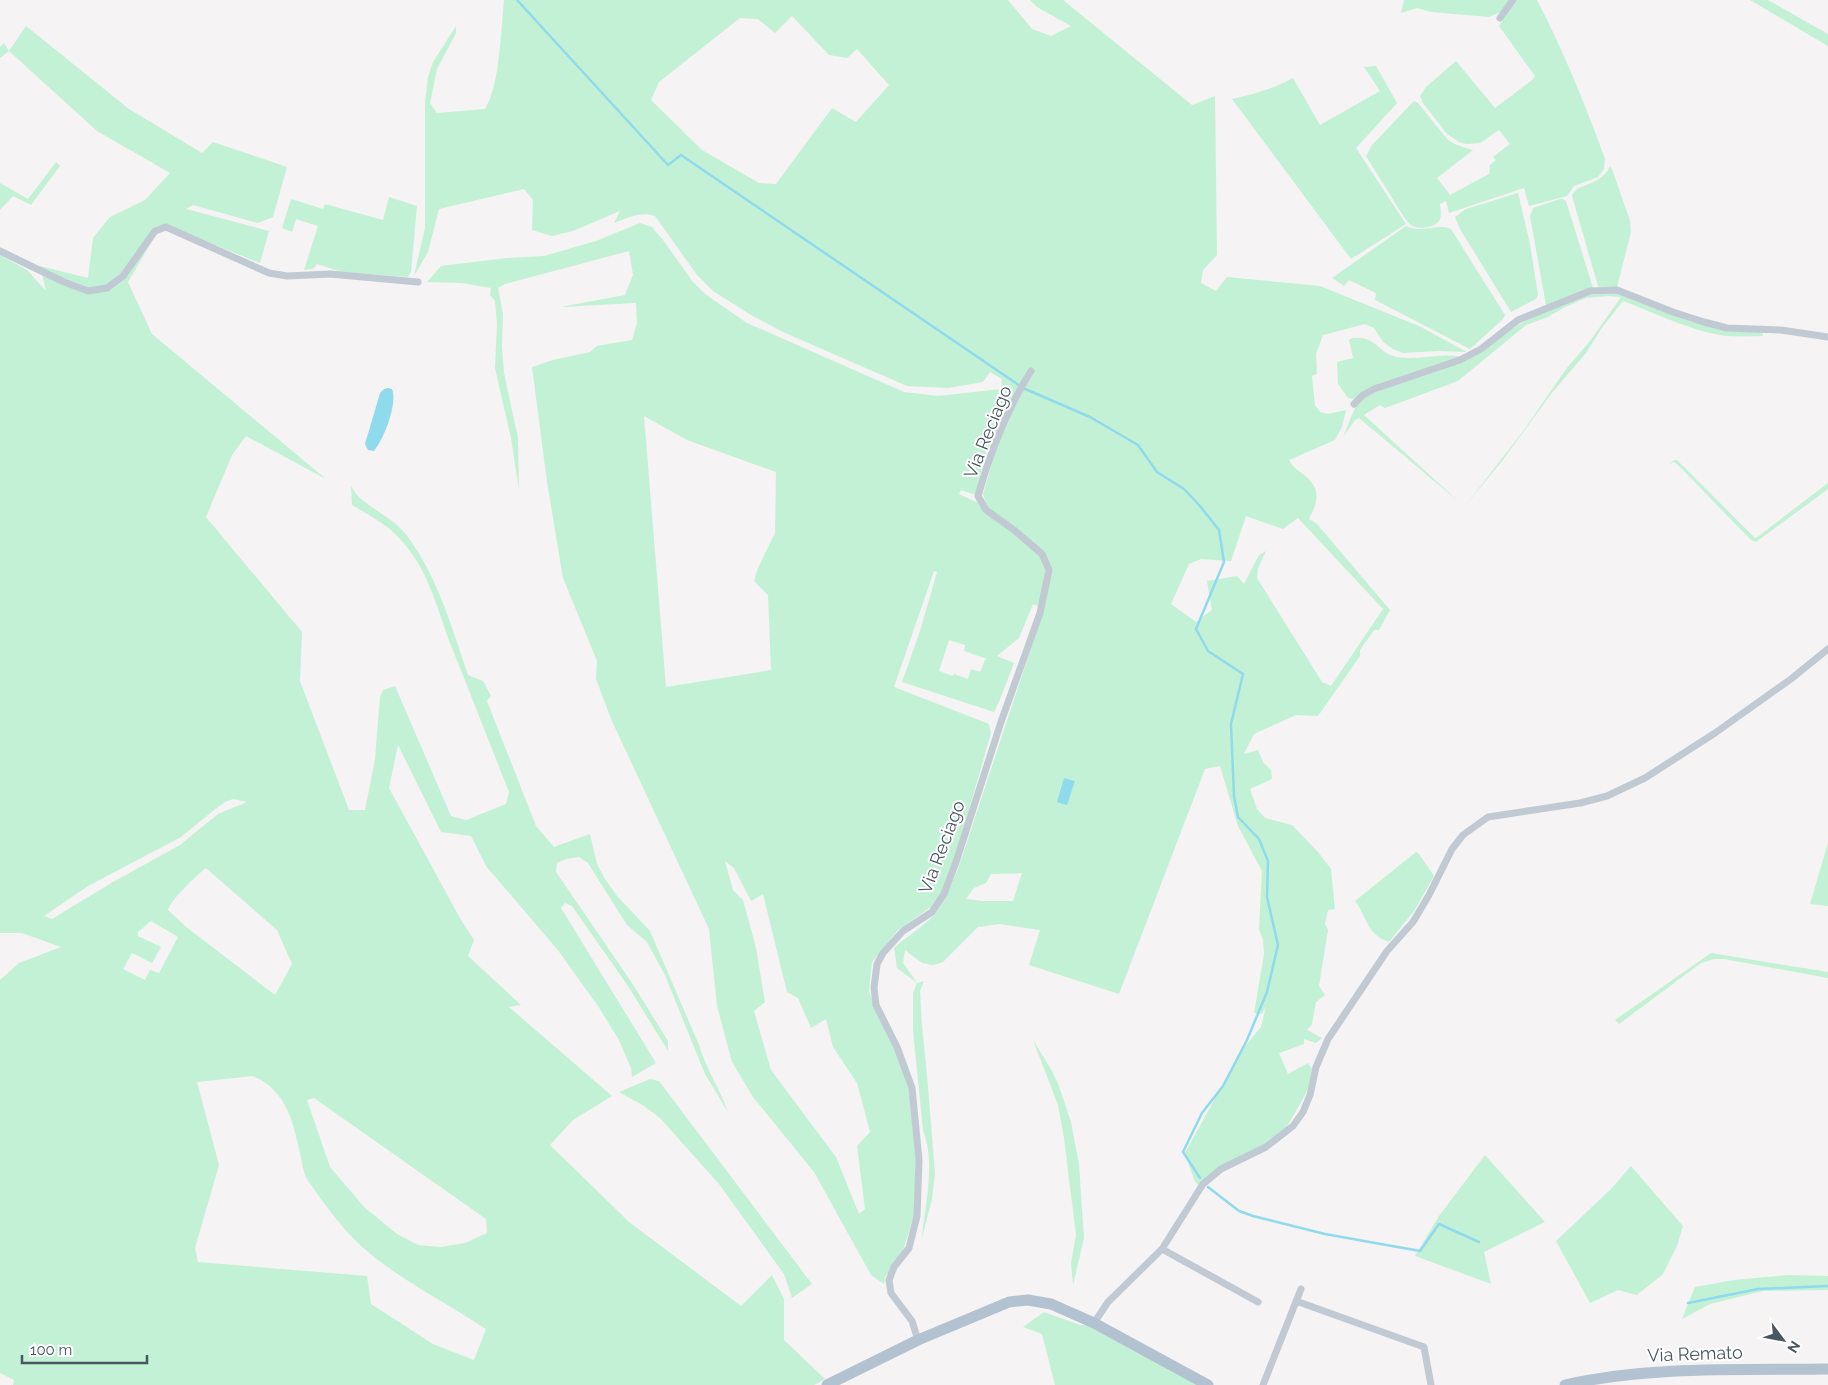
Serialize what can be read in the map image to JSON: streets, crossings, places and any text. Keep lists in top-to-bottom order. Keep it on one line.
{"streets":{"main road":["Via Remato"],"street":["Via Reciago"]},"scale_bar":"100 m","north":"bottom right"}
